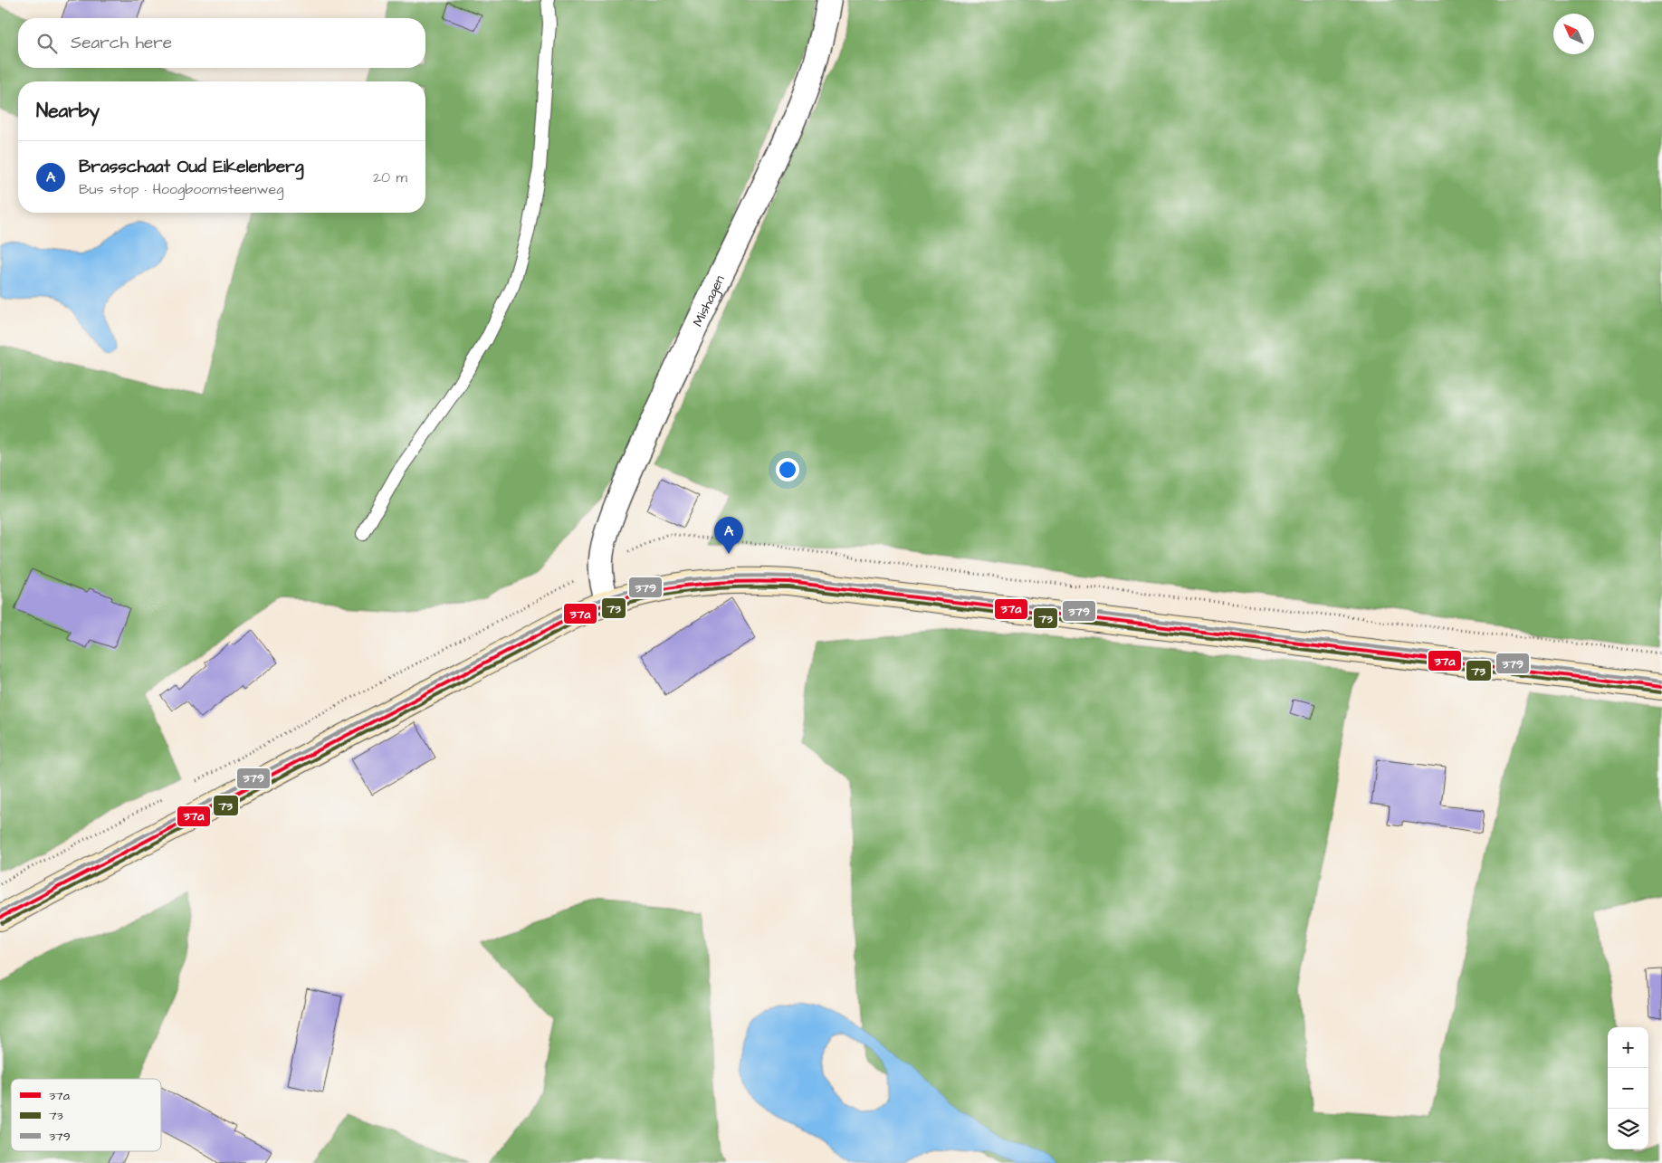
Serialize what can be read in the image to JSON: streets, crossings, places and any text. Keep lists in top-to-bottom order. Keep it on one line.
{"streets":{"street":["Mishagen"]},"lines":["transit line 379","transit line 37a","transit line 73"],"legend":["37a","73","379"],"north":"top left","page":{"search":"Search here","heading":"Nearby","list":[{"mark":"A","name":"Brasschaat Oud Eikelenberg","note":"Bus stop · Hoogboomsteenweg","value":"20 m"}],"pins":"A","map_buttons":["+","−"]}}
